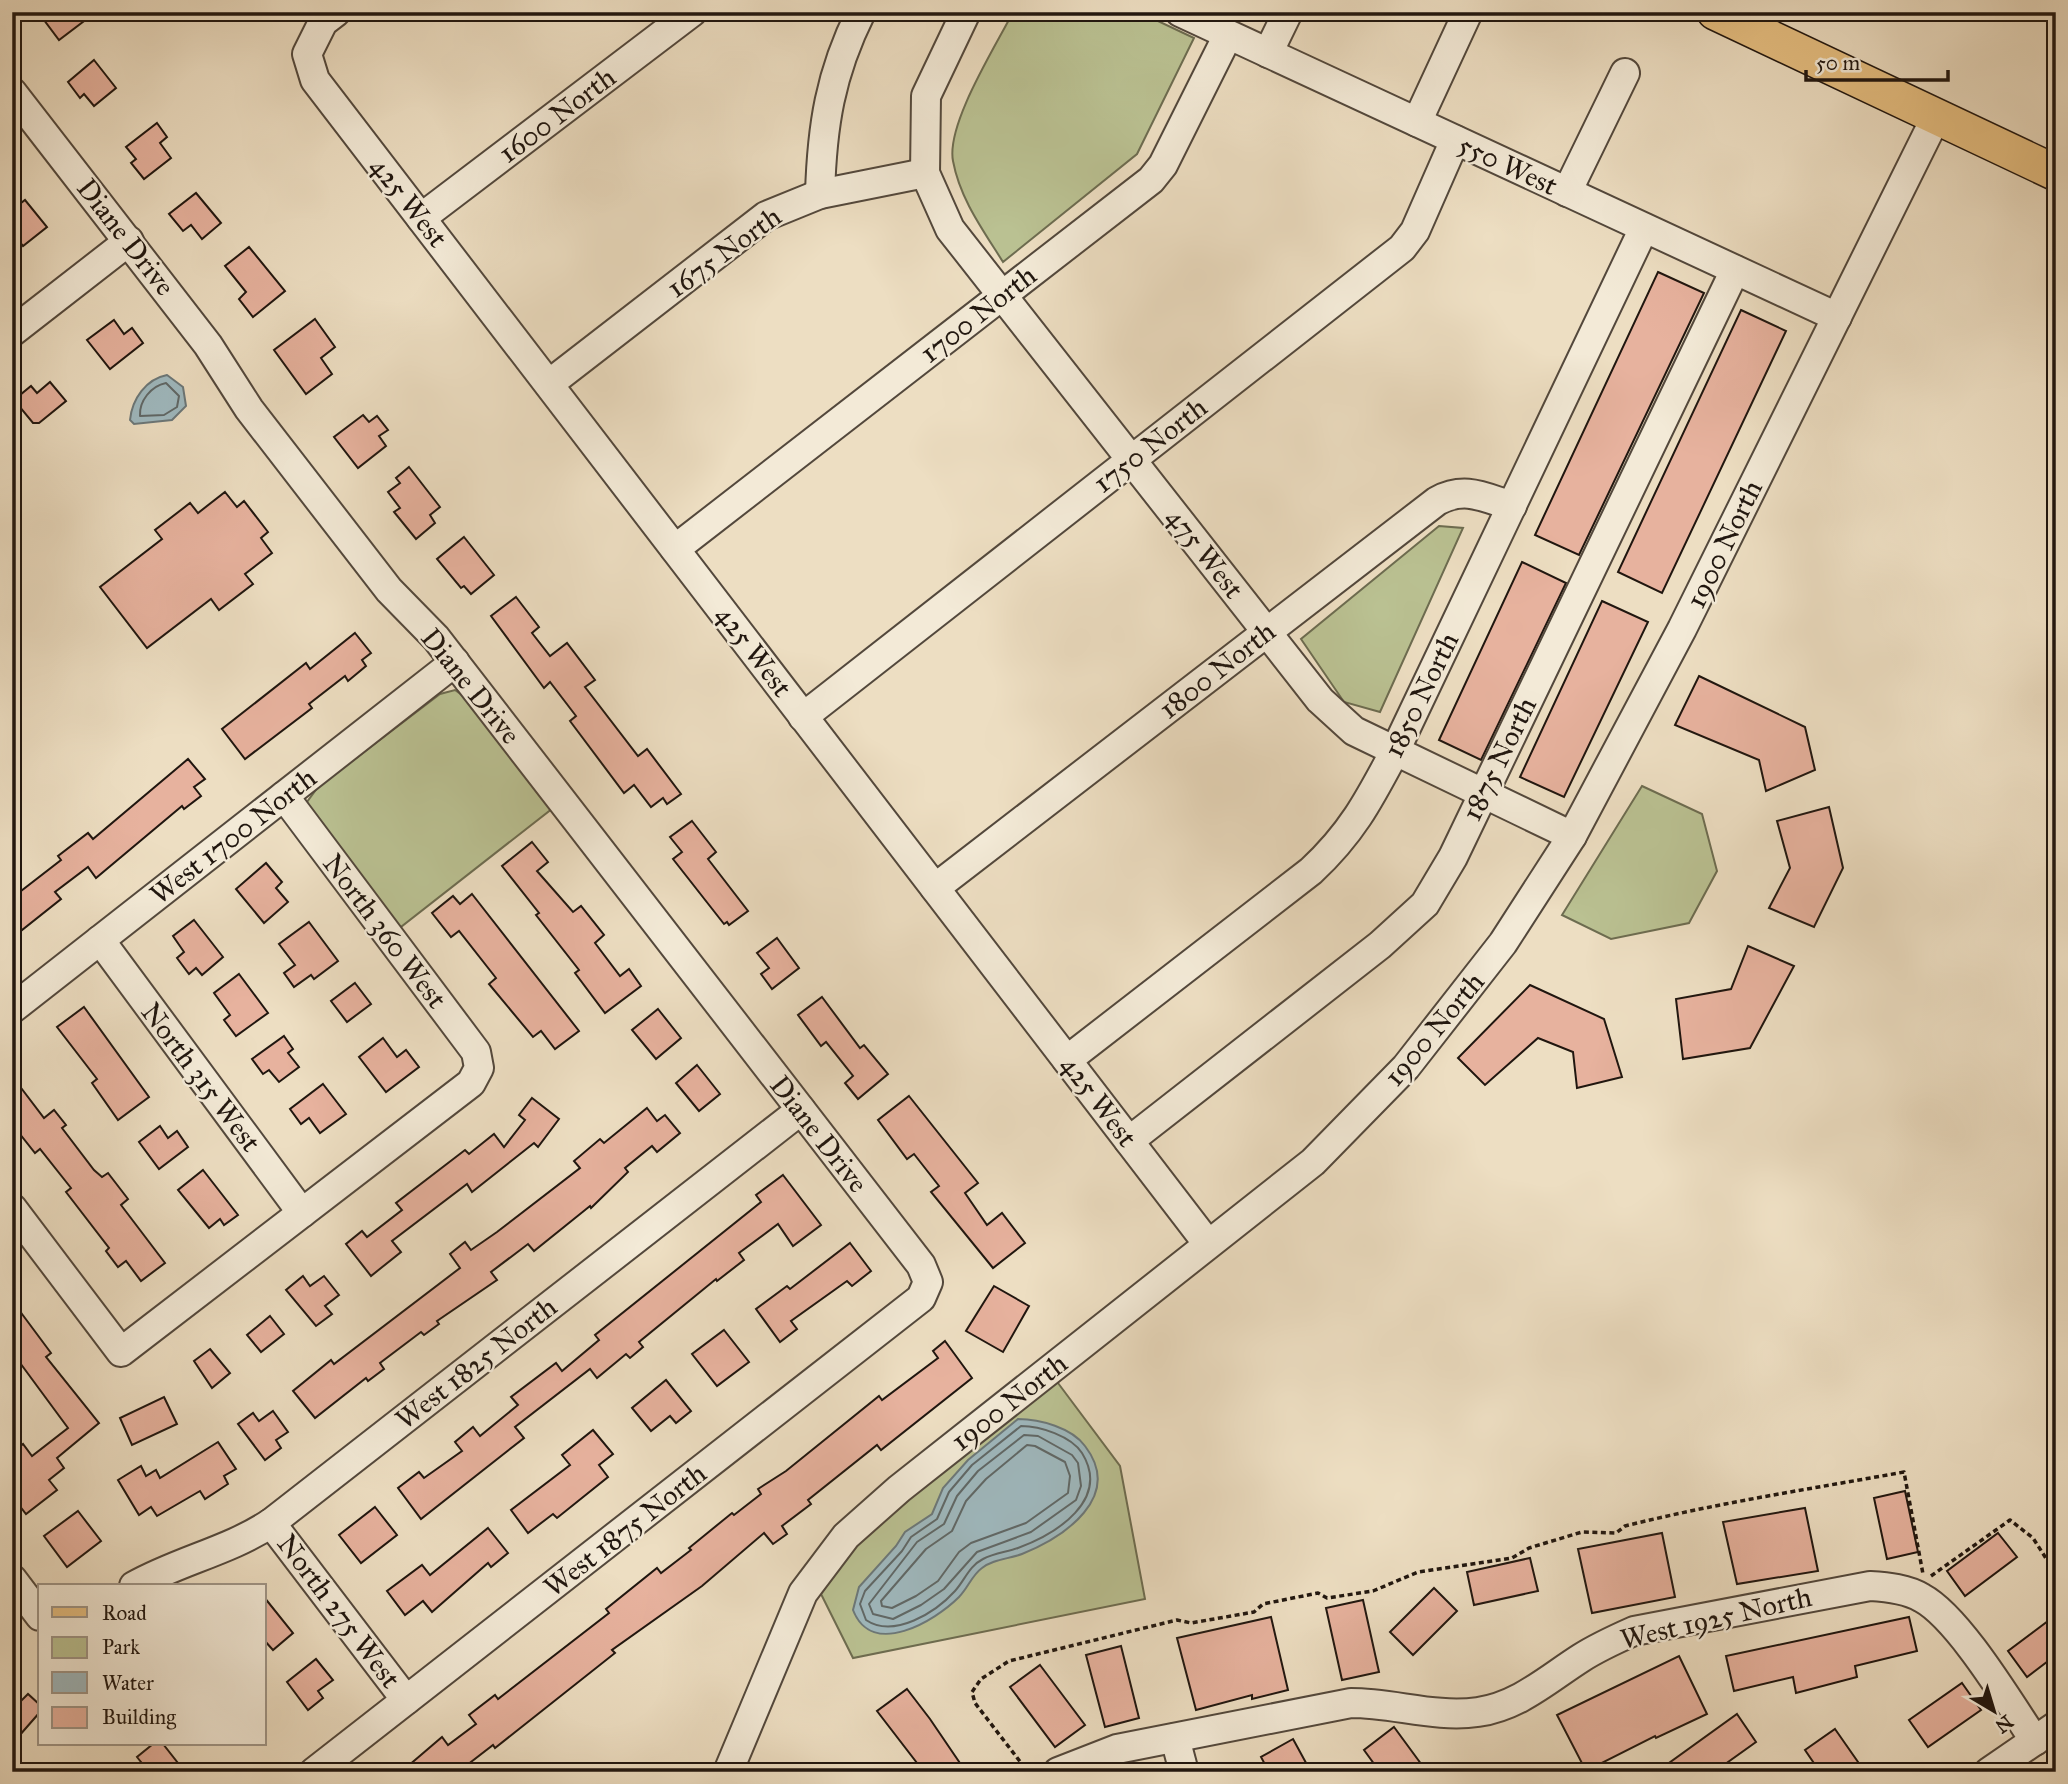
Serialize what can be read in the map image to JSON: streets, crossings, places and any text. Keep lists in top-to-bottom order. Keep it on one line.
{"streets":{"street":["1600 North","550 West","425 West","Diane Drive","1675 North","1700 North","1750 North","1900 North","475 West","1800 North","1850 North","1875 North","West 1700 North","North 360 West","North 315 West","West 1825 North","West 1875 North","North 275 West","West 1925 North"]},"crossings":[["1600 North","425 West"],["550 West","1700 North"],["550 West","1750 North"],["550 West","1900 North"],["550 West","1850 North"],["550 West","1875 North"],["425 West","1675 North"],["425 West","1700 North"],["425 West","1750 North"],["425 West","1900 North"],["425 West","1800 North"],["425 West","1850 North"],["425 West","1875 North"],["Diane Drive","West 1700 North"],["Diane Drive","West 1825 North"],["Diane Drive","West 1875 North"],["1675 North","475 West"],["1700 North","475 West"],["1750 North","475 West"],["1900 North","475 West"],["475 West","1800 North"],["475 West","1850 North"],["475 West","1875 North"],["1800 North","1850 North"],["West 1700 North","North 360 West"],["West 1700 North","North 315 West"],["North 360 West","North 315 West"],["West 1825 North","North 275 West"],["West 1875 North","North 275 West"]],"legend":["Road","Park","Water","Building"],"scale_bar":"50 m","north":"bottom right"}
